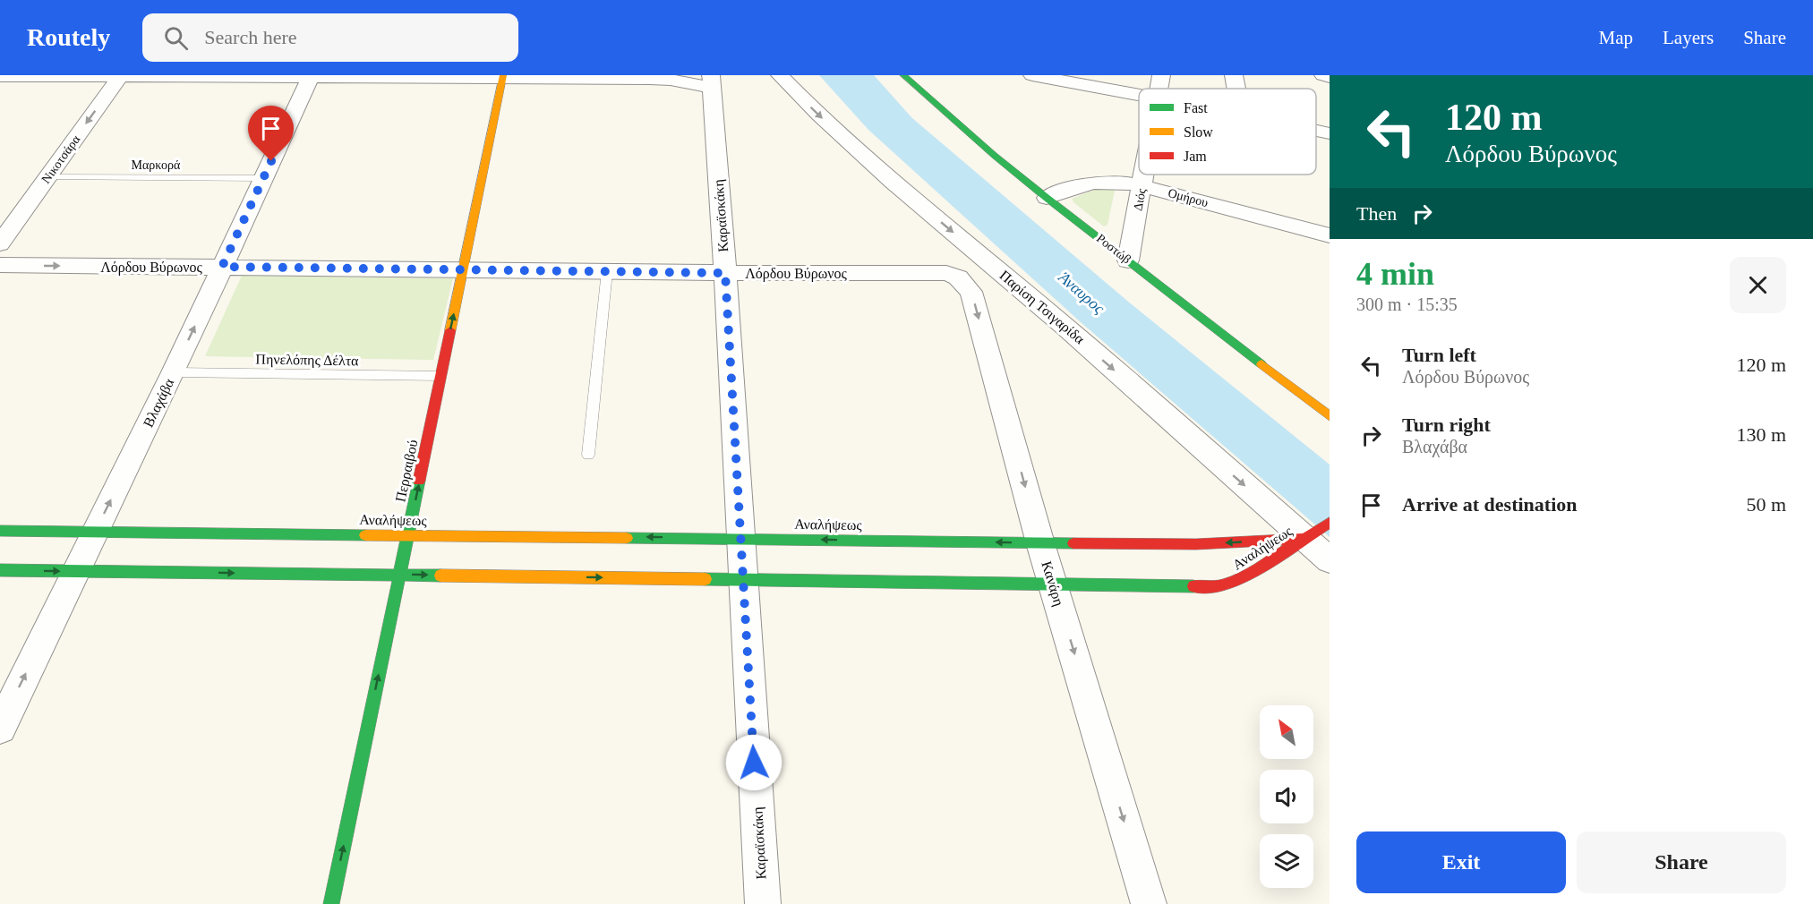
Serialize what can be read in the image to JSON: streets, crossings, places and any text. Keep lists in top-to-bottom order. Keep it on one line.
{"streets":{"main road":["Ροστώβ","Περραιβού","Αναλήψεως"],"street":["Νικοτσάρα","Ομήρου","Διός","Καραϊσκάκη","Λόρδου Βύρωνος","Παρίση Τσιγαρίδα","Βλαχάβα","Κανάρη"],"lane":["Μαρκορά","Πηνελόπης Δέλτα"]},"crossings":[["Νικοτσάρα","Μαρκορά"],["Μαρκορά","Βλαχάβα"],["Ομήρου","Διός"],["Ομήρου","Ροστώβ"],["Διός","Ροστώβ"],["Καραϊσκάκη","Λόρδου Βύρωνος"],["Καραϊσκάκη","Αναλήψεως"],["Λόρδου Βύρωνος","Βλαχάβα"],["Λόρδου Βύρωνος","Περραιβού"],["Λόρδου Βύρωνος","Κανάρη"],["Παρίση Τσιγαρίδα","Αναλήψεως"],["Πηνελόπης Δέλτα","Βλαχάβα"],["Πηνελόπης Δέλτα","Περραιβού"],["Βλαχάβα","Αναλήψεως"],["Περραιβού","Αναλήψεως"],["Αναλήψεως","Κανάρη"]],"one_way":["Νικοτσάρα","Παρίση Τσιγαρίδα","Βλαχάβα","Περραιβού","Κανάρη"],"water":["Άναυρος"],"legend":["Fast","Slow","Jam"],"north":"top left","page":{"header":"Routely","search":"Search here","nav":["Map","Layers","Share"],"turn":["120 m","Λόρδου Βύρωνος"],"then":"Then","heading":["4 min","300 m · 15:35"],"list":[{"name":"Turn left","note":"Λόρδου Βύρωνος","value":"120 m"},{"name":"Turn right","note":"Βλαχάβα","value":"130 m"},{"name":"Arrive at destination","value":"50 m"}],"buttons":["Exit","Share"]}}
